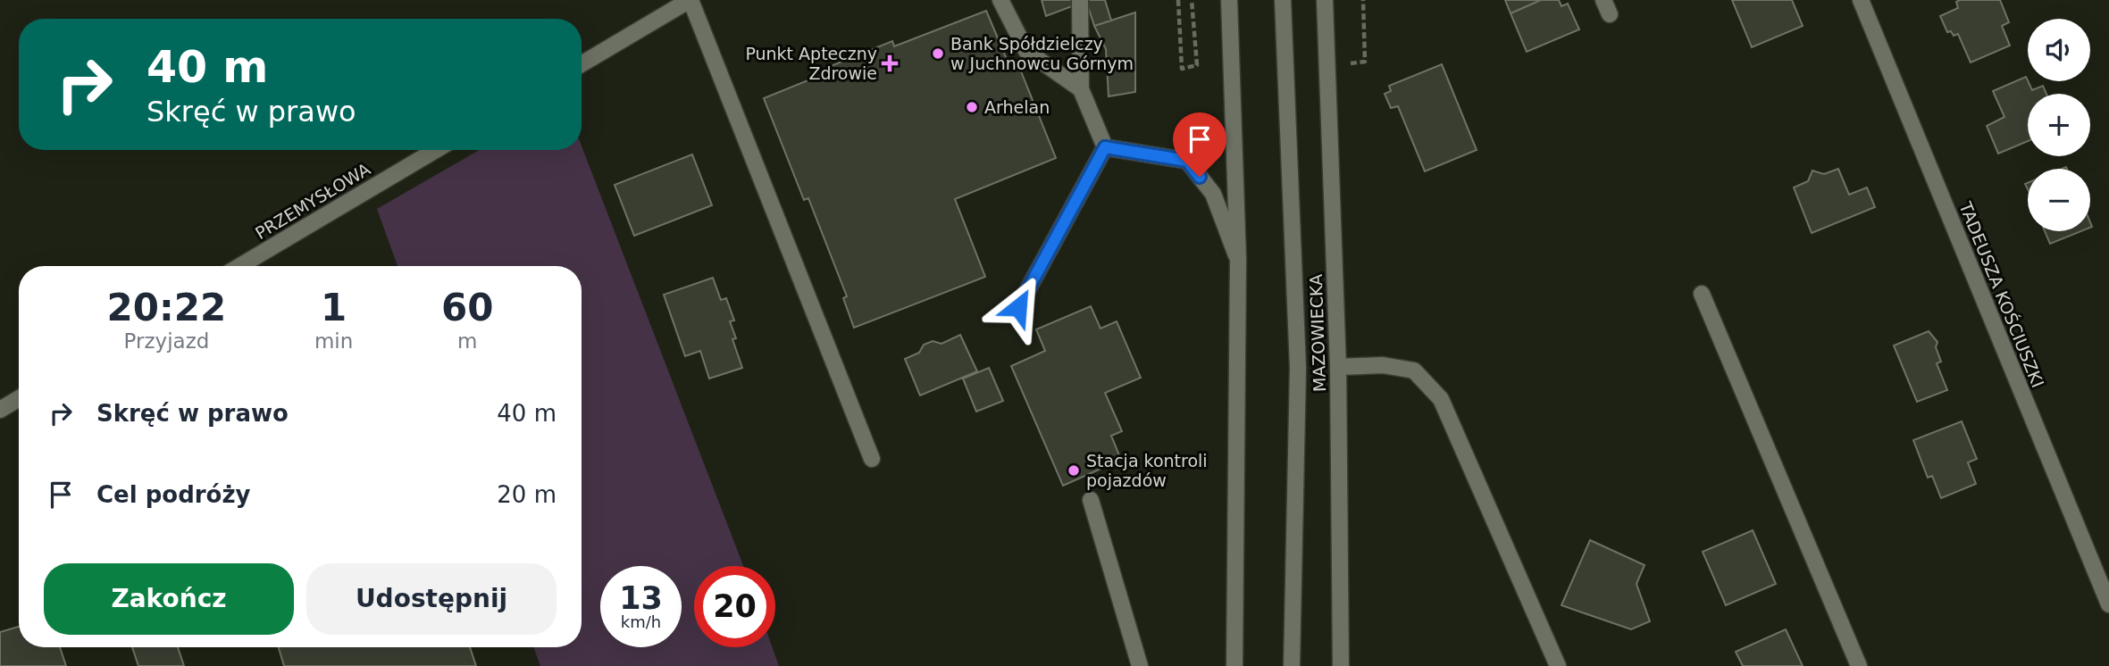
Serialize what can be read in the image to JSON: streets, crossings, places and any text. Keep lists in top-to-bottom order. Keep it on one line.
{"streets":{"street":["PRZEMYSŁOWA","TADEUSZA KOŚCIUSZKI","MAZOWIECKA"]},"places":{"other":["Bank Spółdzielczy w Juchnowcu Górnym","Arhelan","Stacja kontroli pojazdów"],"health":["Punkt Apteczny Zdrowie"]},"page":{"map_buttons":["+","−"],"turn":["40 m","Skręć w prawo"],"eta":["20:22","Przyjazd","1","min","60","m"],"list":[{"name":"Skręć w prawo","value":"40 m"},{"name":"Cel podróży","value":"20 m"}],"buttons":["Zakończ","Udostępnij"],"speed":"13 km/h","limit":"20"}}
